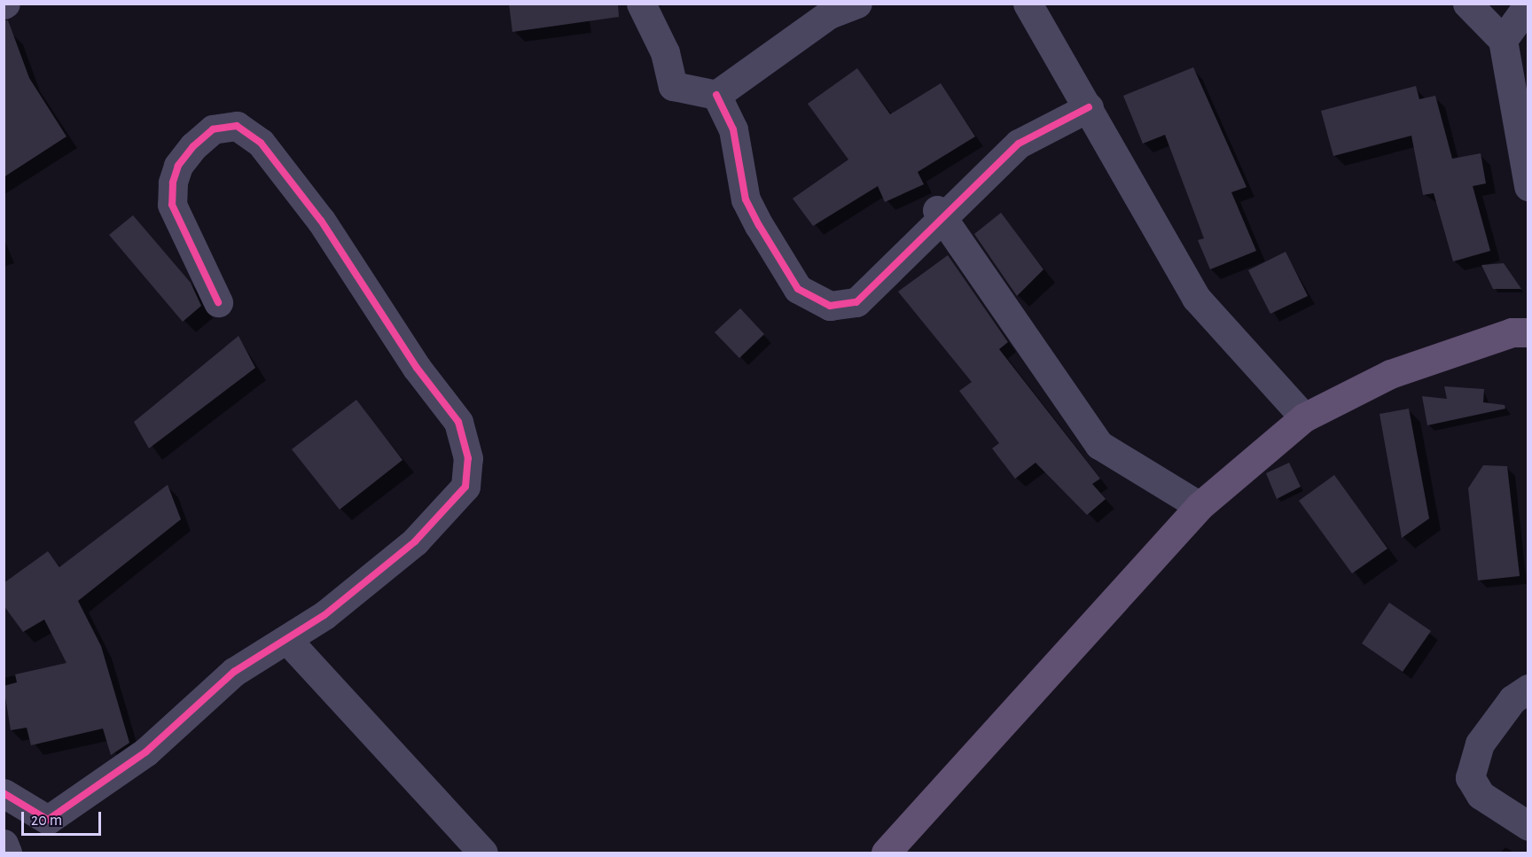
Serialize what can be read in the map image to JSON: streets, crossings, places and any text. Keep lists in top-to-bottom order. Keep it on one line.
{"scale_bar":"20 m"}
